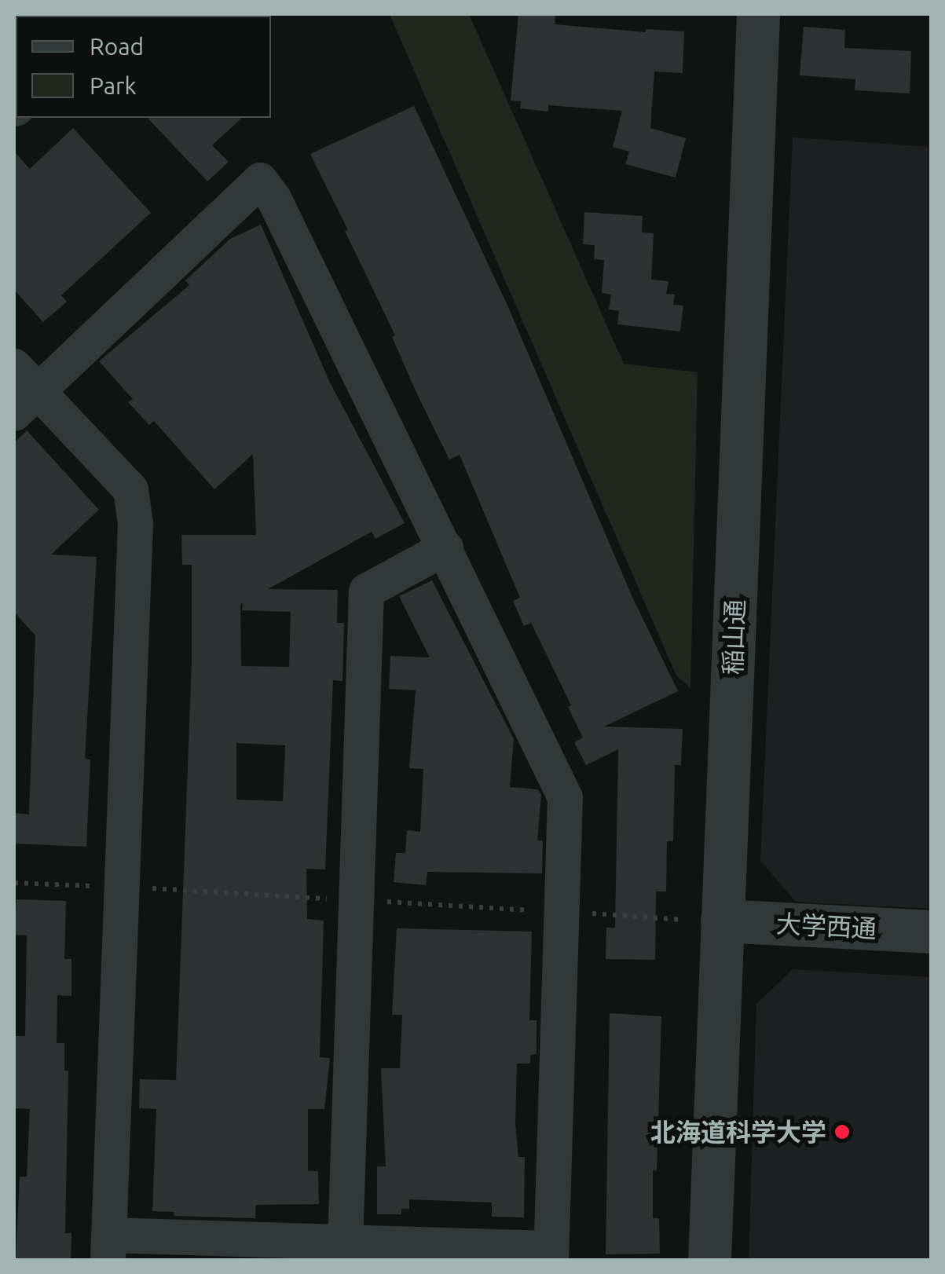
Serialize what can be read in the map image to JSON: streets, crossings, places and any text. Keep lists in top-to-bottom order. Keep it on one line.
{"streets":{"street":["稲山通","大学西通"]},"crossings":[["稲山通","大学西通"]],"places":["北海道科学大学"],"legend":["Road","Park"]}
